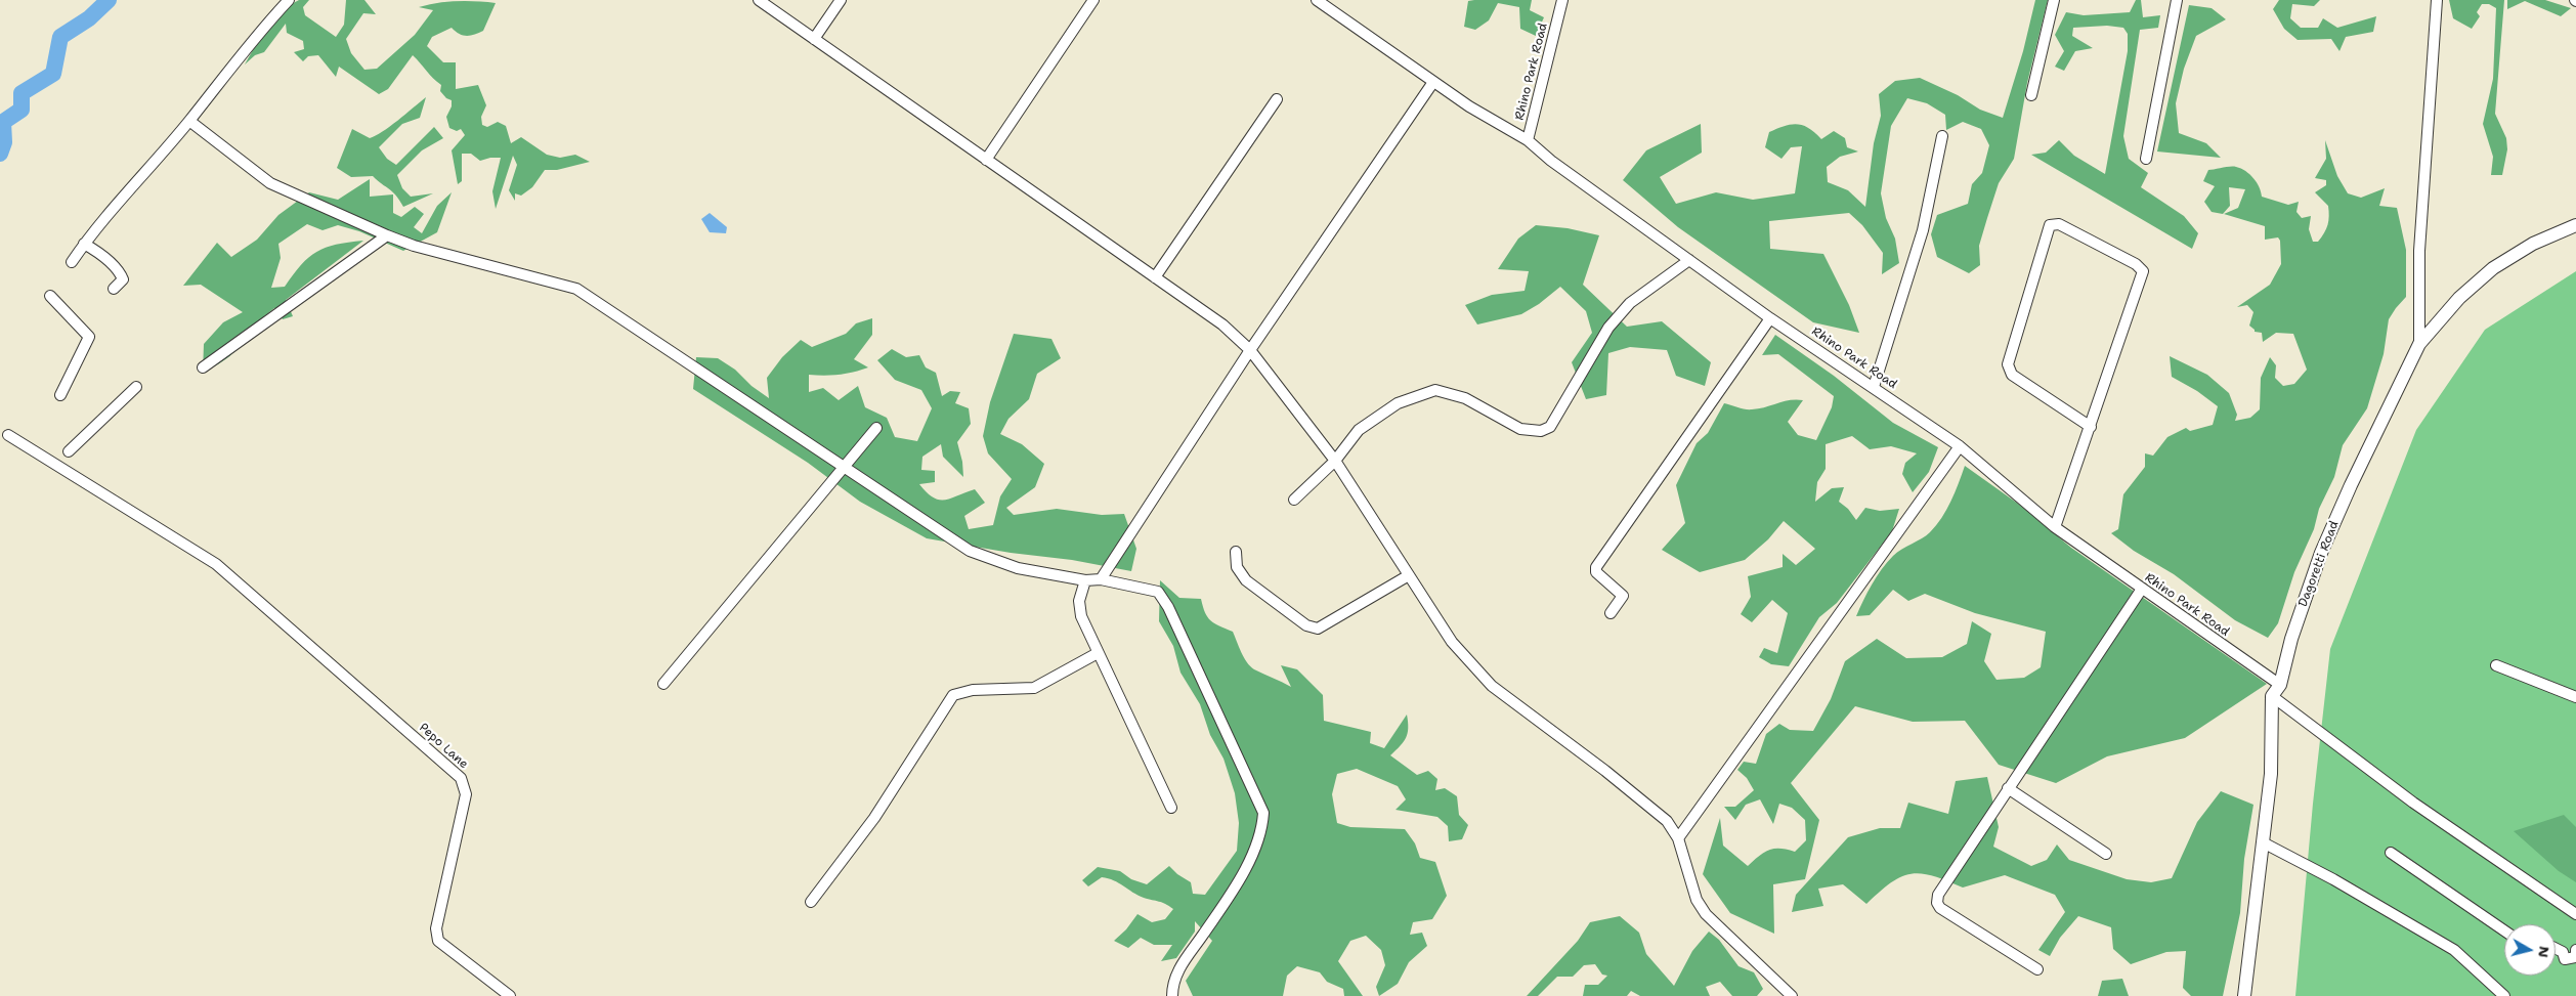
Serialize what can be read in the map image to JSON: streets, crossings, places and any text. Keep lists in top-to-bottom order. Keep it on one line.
{"streets":{"main road":["Dagoretti Road"],"street":["Rhino Park Road","Pepo Lane"]},"crossings":[["Rhino Park Road","Dagoretti Road"]],"north":"right"}
